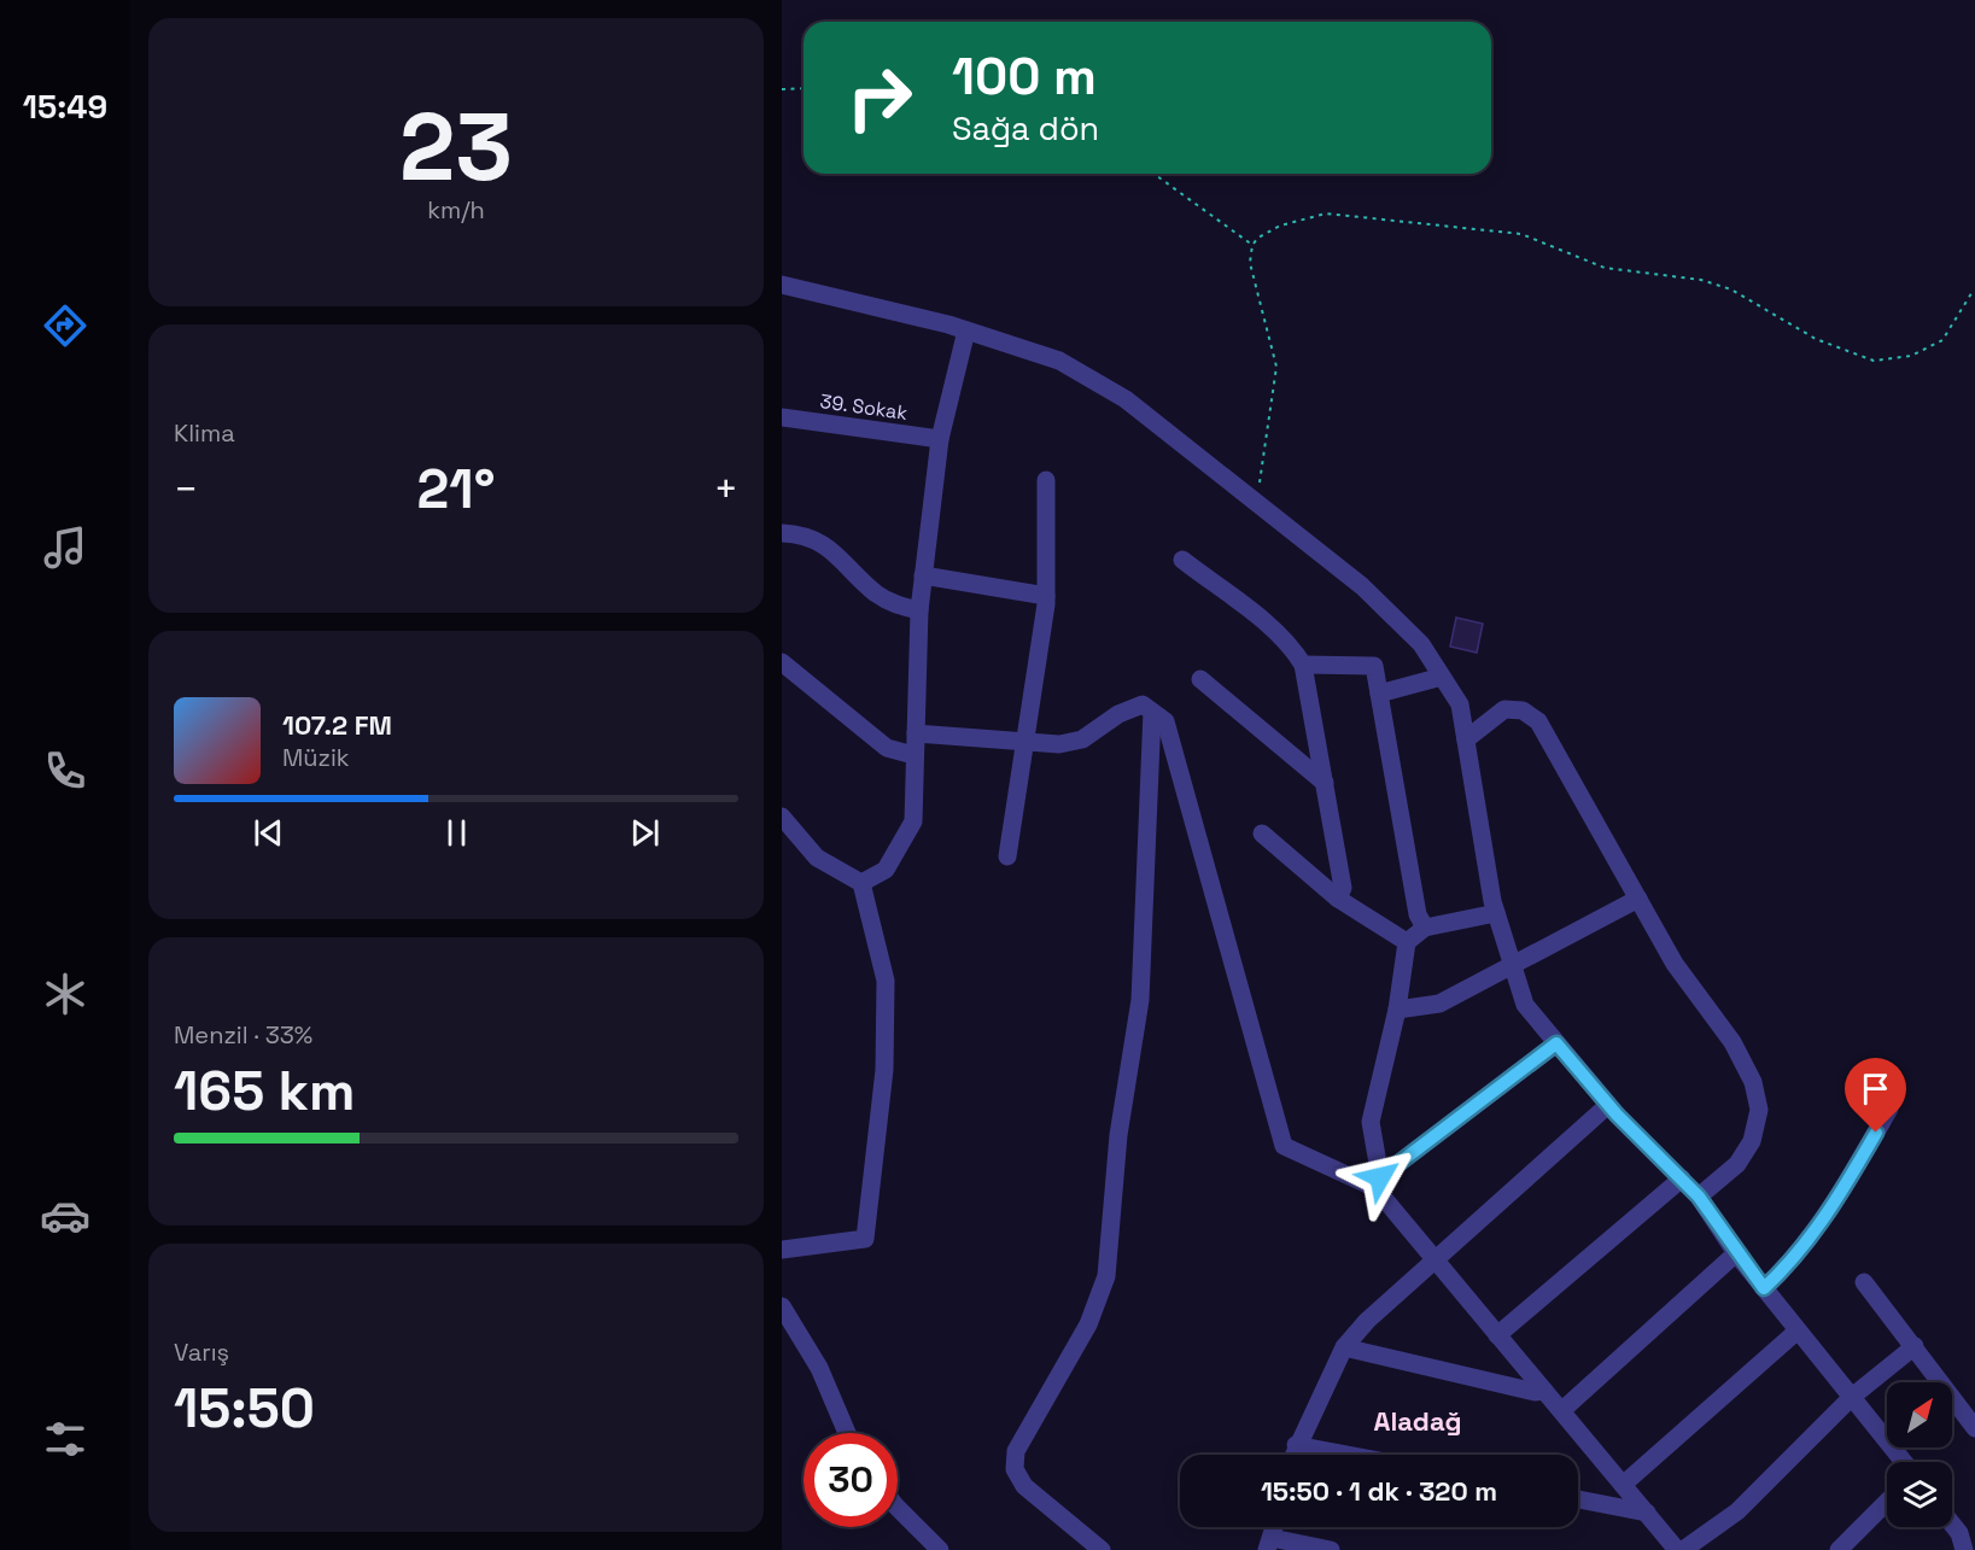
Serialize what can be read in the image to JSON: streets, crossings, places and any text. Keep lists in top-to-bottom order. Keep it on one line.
{"streets":{"street":["39. Sokak"]},"districts":["Aladağ"],"north":"top right","page":{"tabs":"15:49","tile":[["23","km/h"],"Klima",["Menzil · 33%","165 km"],["Varış","15:50"]],"turn":["100 m","Sağa dön"],"heat":["−","21°","+"],"song":["107.2 FM","Müzik"],"limit":"30","trip":"15:50 · 1 dk · 320 m"}}
